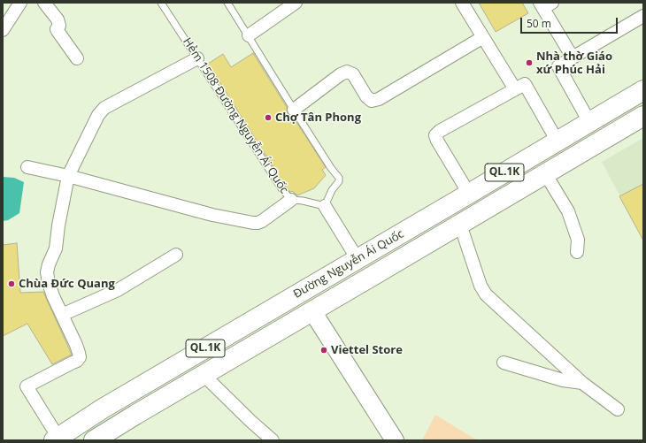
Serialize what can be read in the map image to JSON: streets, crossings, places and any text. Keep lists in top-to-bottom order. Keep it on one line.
{"streets":{"main road":["QL.1K","Đường Nguyễn Ái Quốc"],"lane":["Hẻm 1508 Đường Nguyễn Ái Quốc"]},"places":["Nhà thờ Giáo xứ Phúc Hải","Chợ Tân Phong","Chùa Đức Quang","Viettel Store"],"scale_bar":"50 m"}
